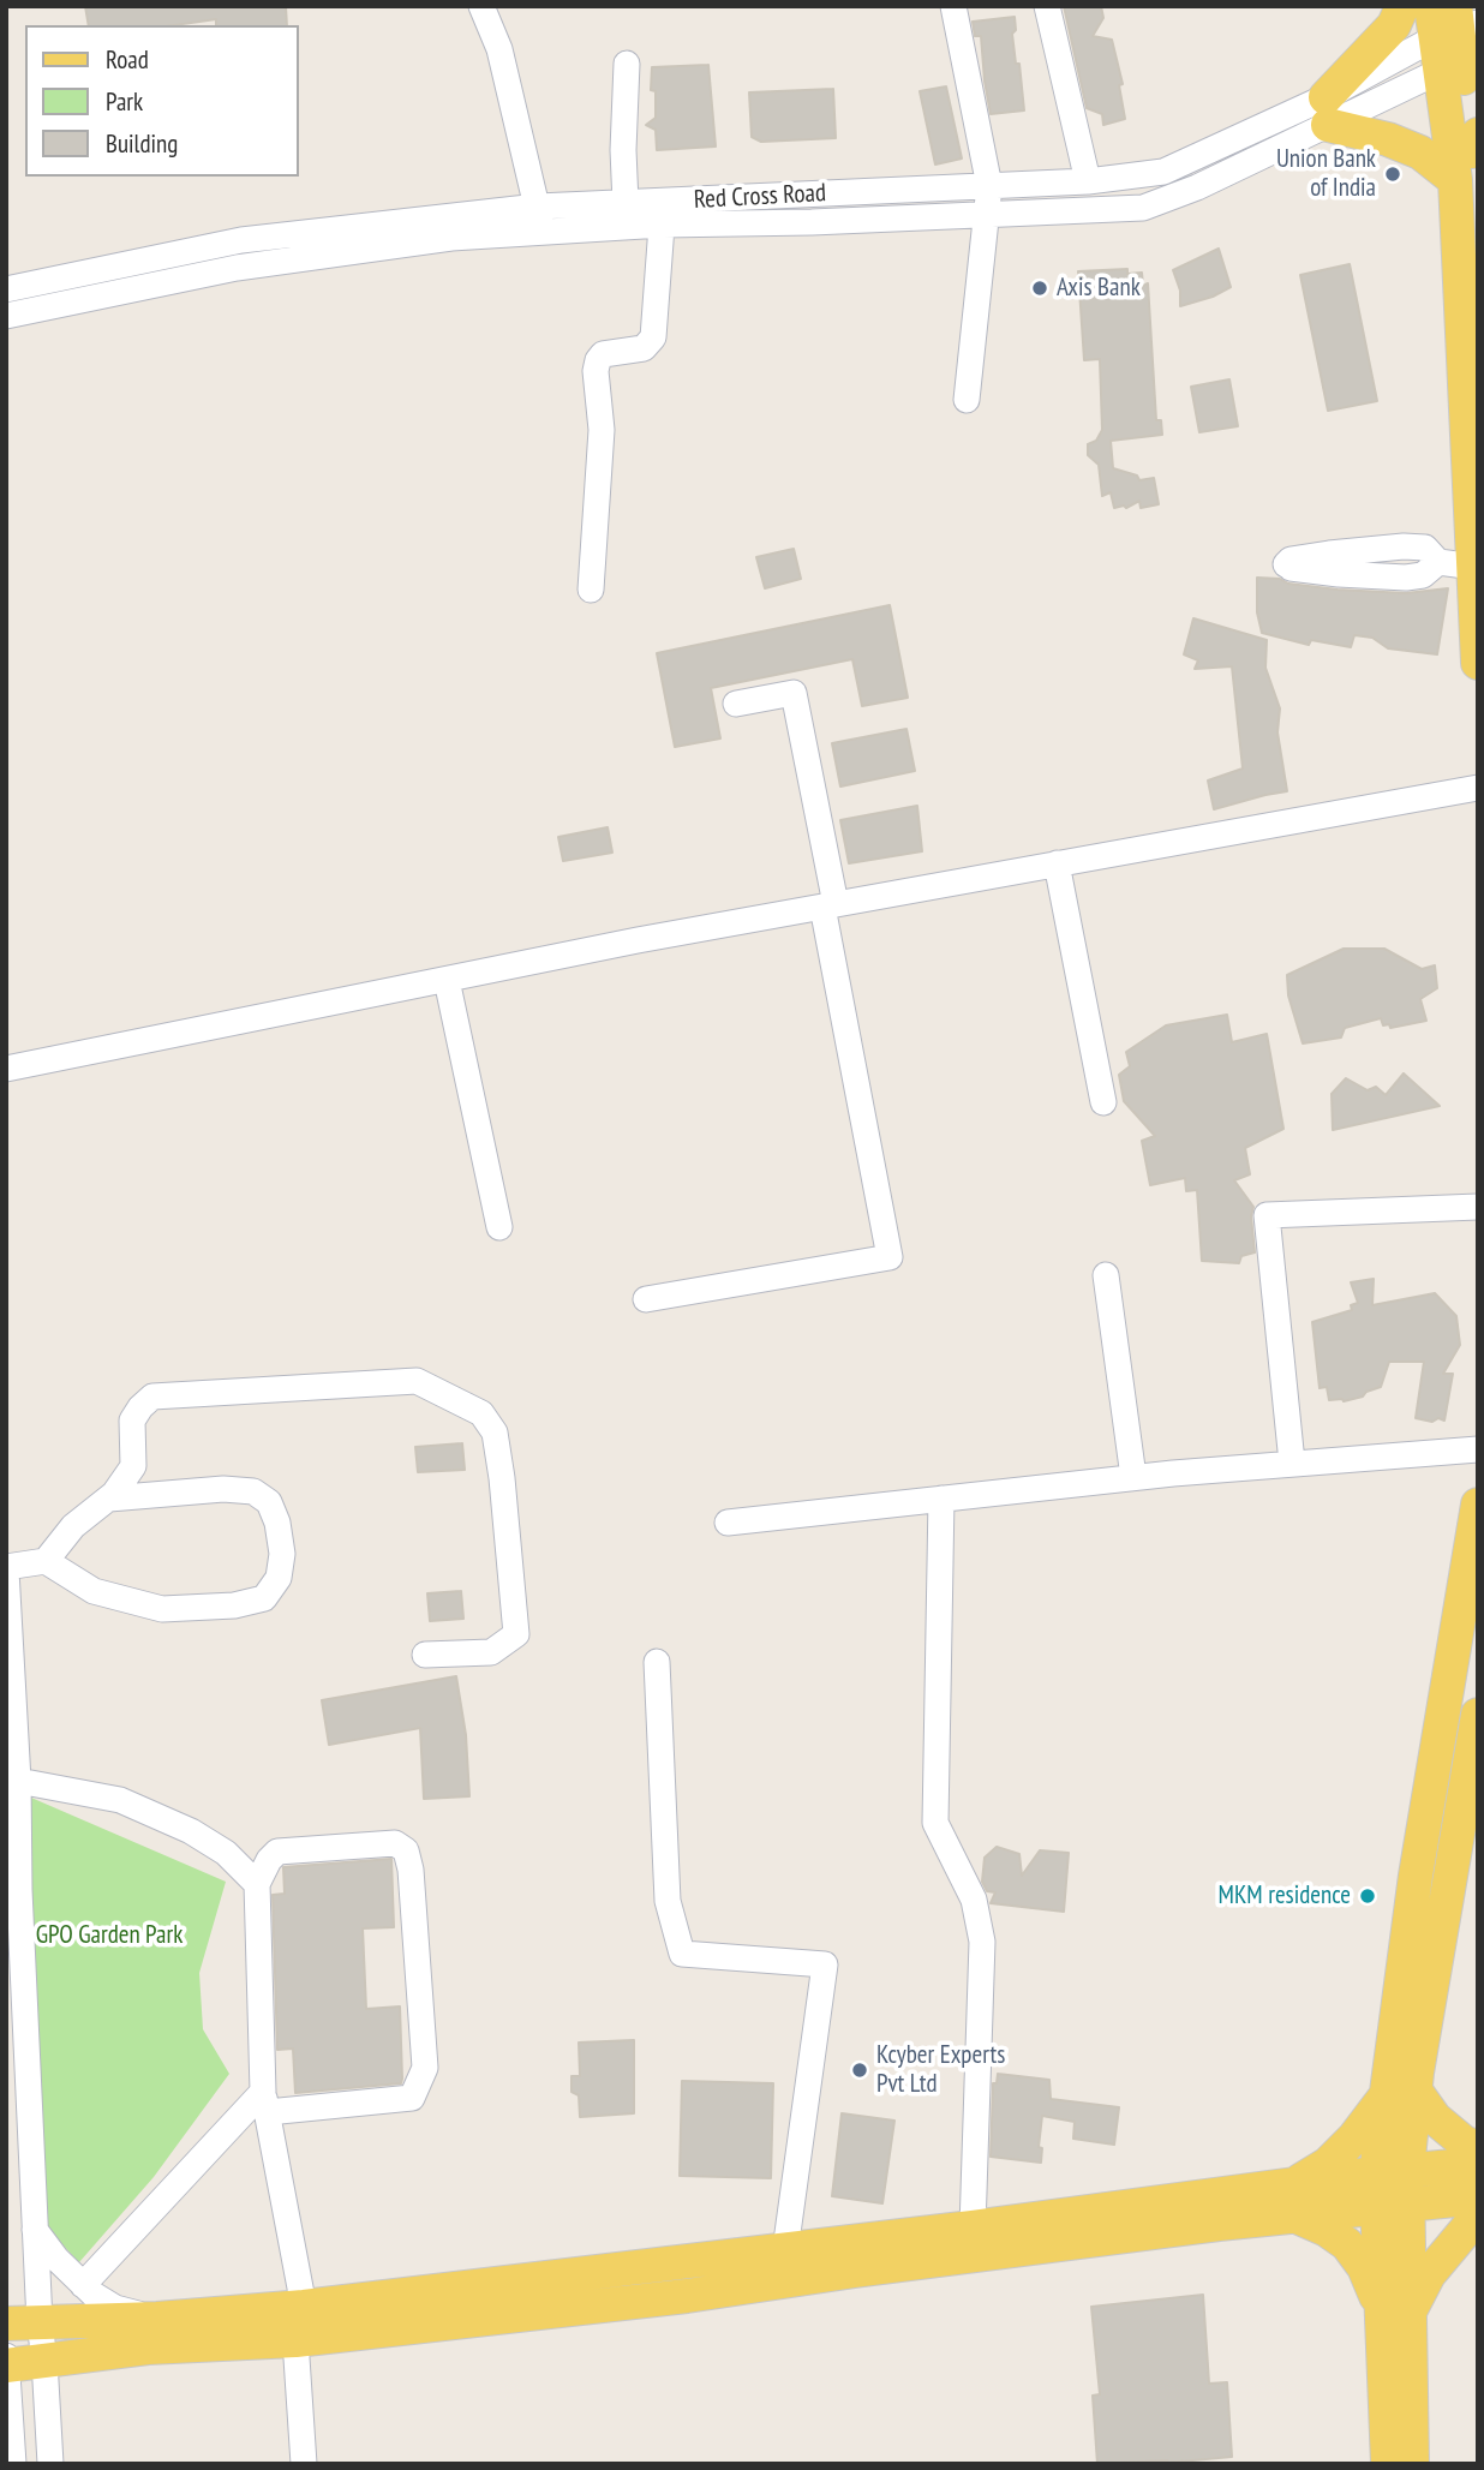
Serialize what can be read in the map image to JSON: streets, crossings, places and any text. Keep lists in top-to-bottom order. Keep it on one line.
{"streets":{"street":["Red Cross Road"]},"parks":["GPO Garden Park"],"places":["Union Bank of India","Axis Bank","MKM residence","Kcyber Experts Pvt Ltd"],"legend":["Road","Park","Building"]}
